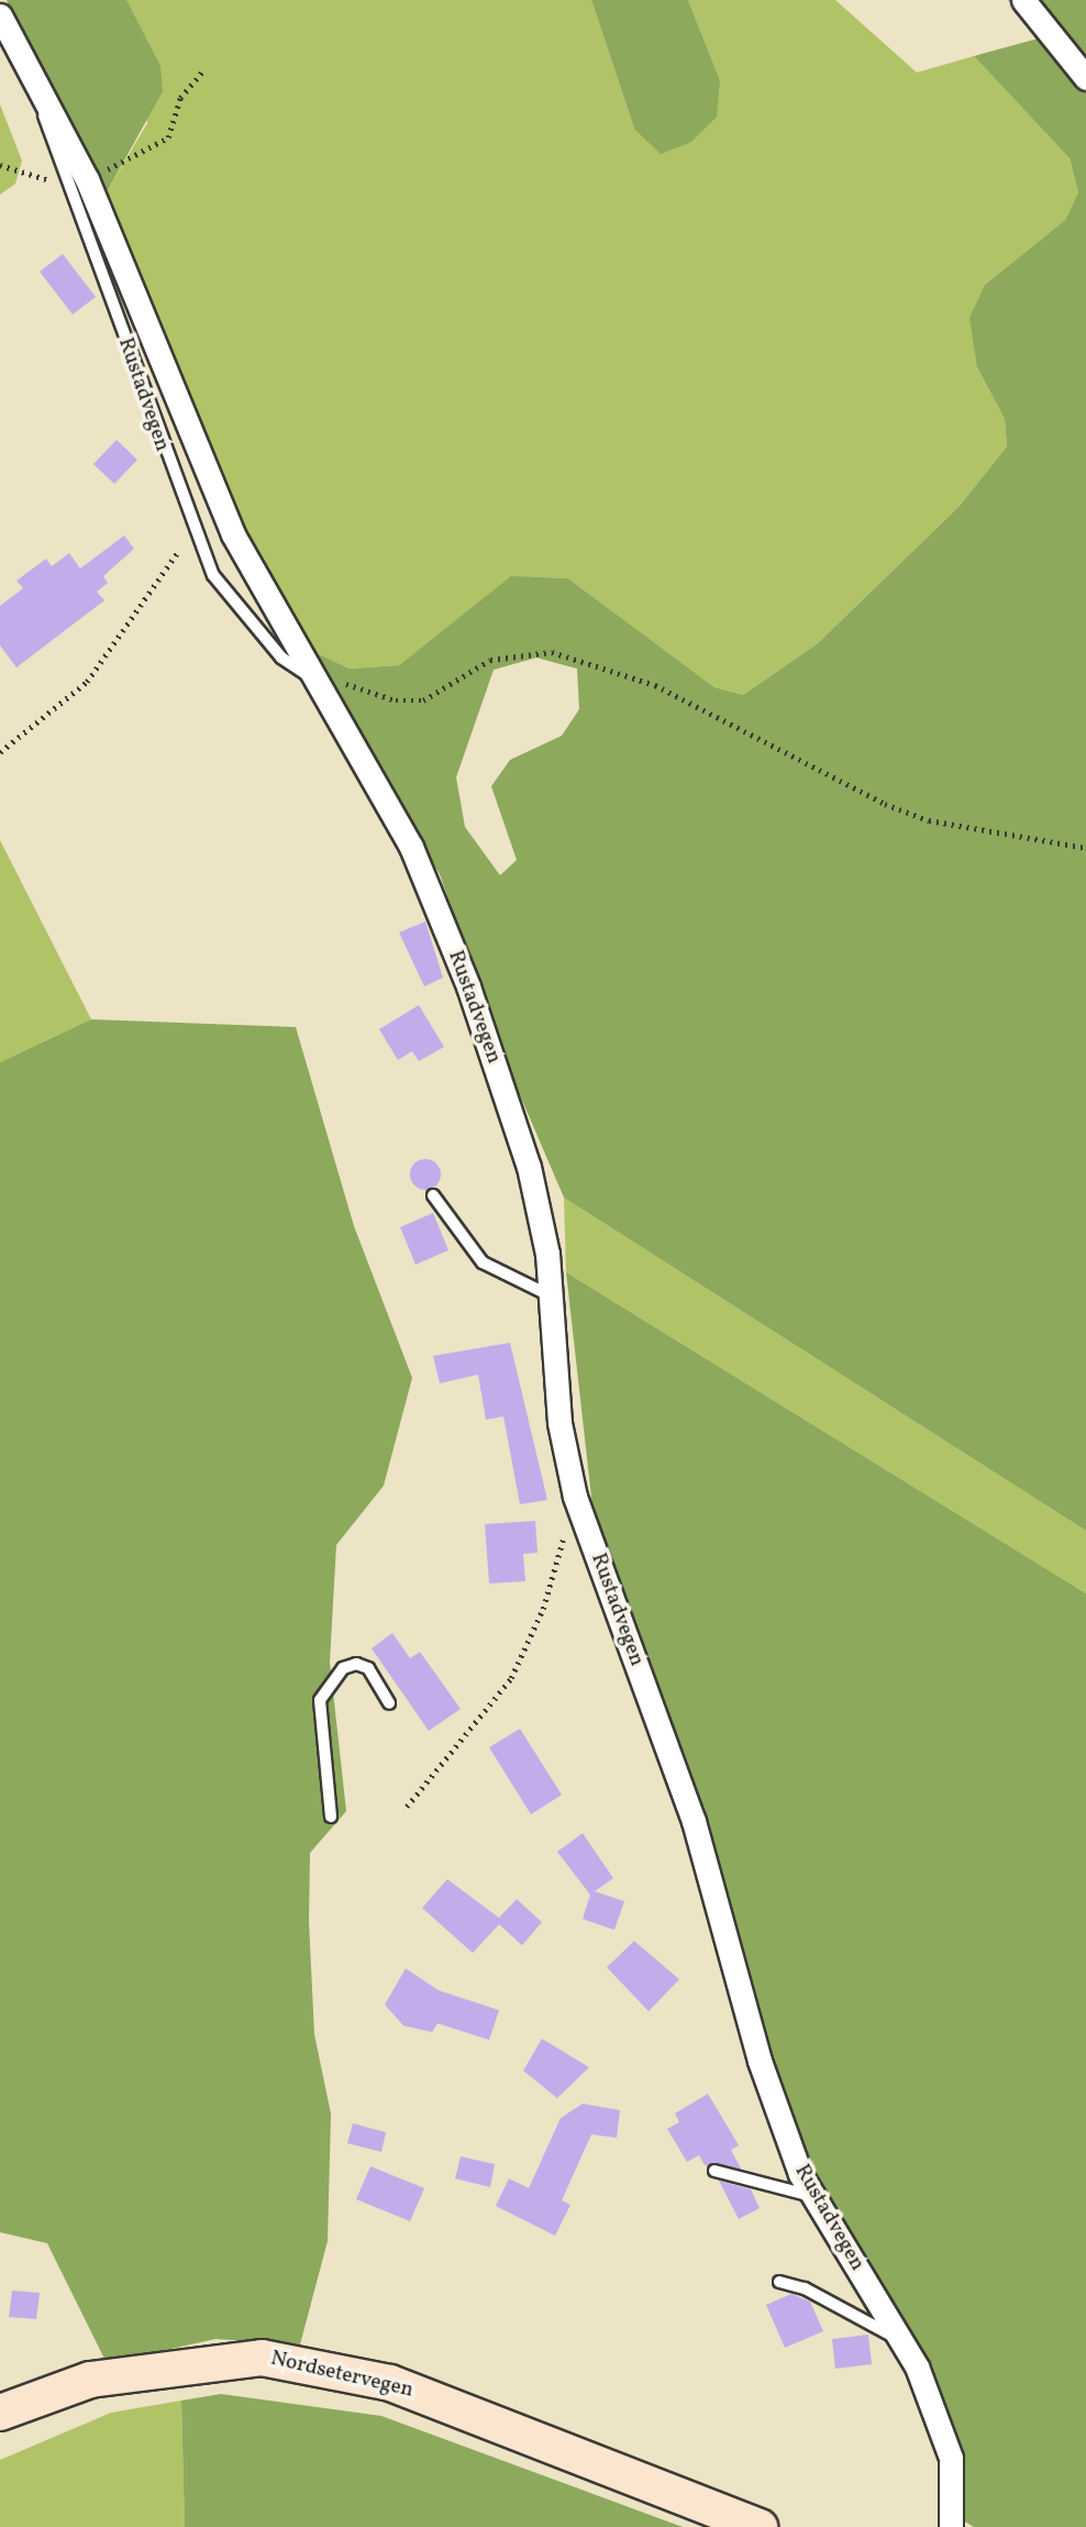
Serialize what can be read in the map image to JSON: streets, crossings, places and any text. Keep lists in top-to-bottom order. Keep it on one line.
{"streets":{"main road":["Nordsetervegen"],"street":["Rustadvegen"]}}
